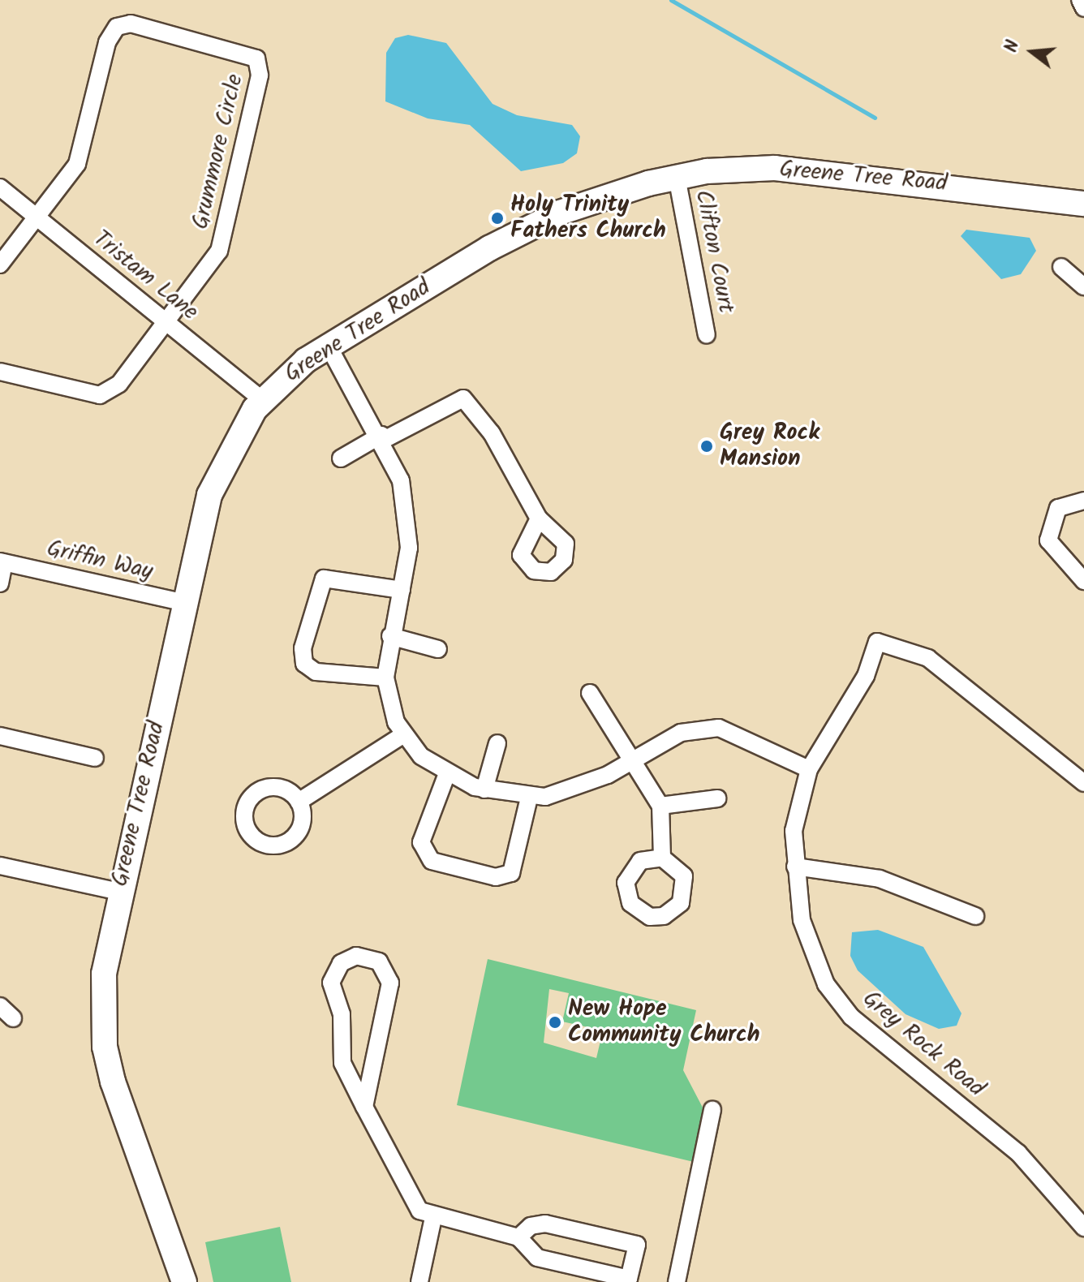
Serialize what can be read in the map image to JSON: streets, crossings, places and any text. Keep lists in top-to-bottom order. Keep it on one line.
{"streets":{"street":["Grummore Circle","Greene Tree Road","Clifton Court","Tristam Lane","Griffin Way","Grey Rock Road"]},"crossings":[["Grummore Circle","Tristam Lane"],["Greene Tree Road","Clifton Court"],["Greene Tree Road","Tristam Lane"],["Greene Tree Road","Griffin Way"]],"places":["Holy Trinity Fathers Church","Grey Rock Mansion","New Hope Community Church"],"north":"left"}
